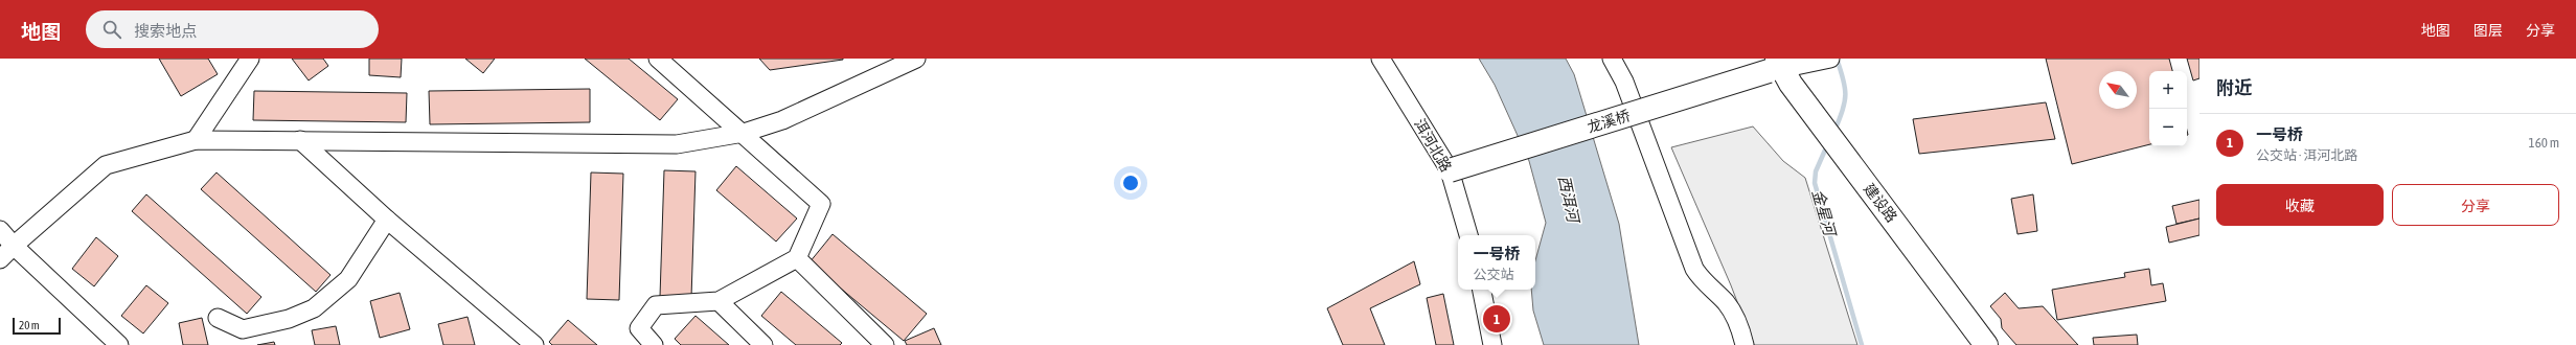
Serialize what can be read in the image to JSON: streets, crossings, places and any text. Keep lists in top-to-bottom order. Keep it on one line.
{"streets":{"main road":["龙溪桥","建设路"],"street":["洱河北路"]},"crossings":[["龙溪桥","洱河北路"],["龙溪桥","建设路"]],"water":["西洱河","金星河"],"scale_bar":"20 m","north":"top left","page":{"header":"地图","search":"搜索地点","nav":["地图","图层","分享"],"heading":"附近","map_buttons":["+","−"],"list":[{"mark":"1","name":"一号桥","note":"公交站 · 洱河北路","value":"160 m"}],"buttons":["收藏","分享"],"popup":["一号桥","公交站"],"pins":"1","scale":"20 m"}}
